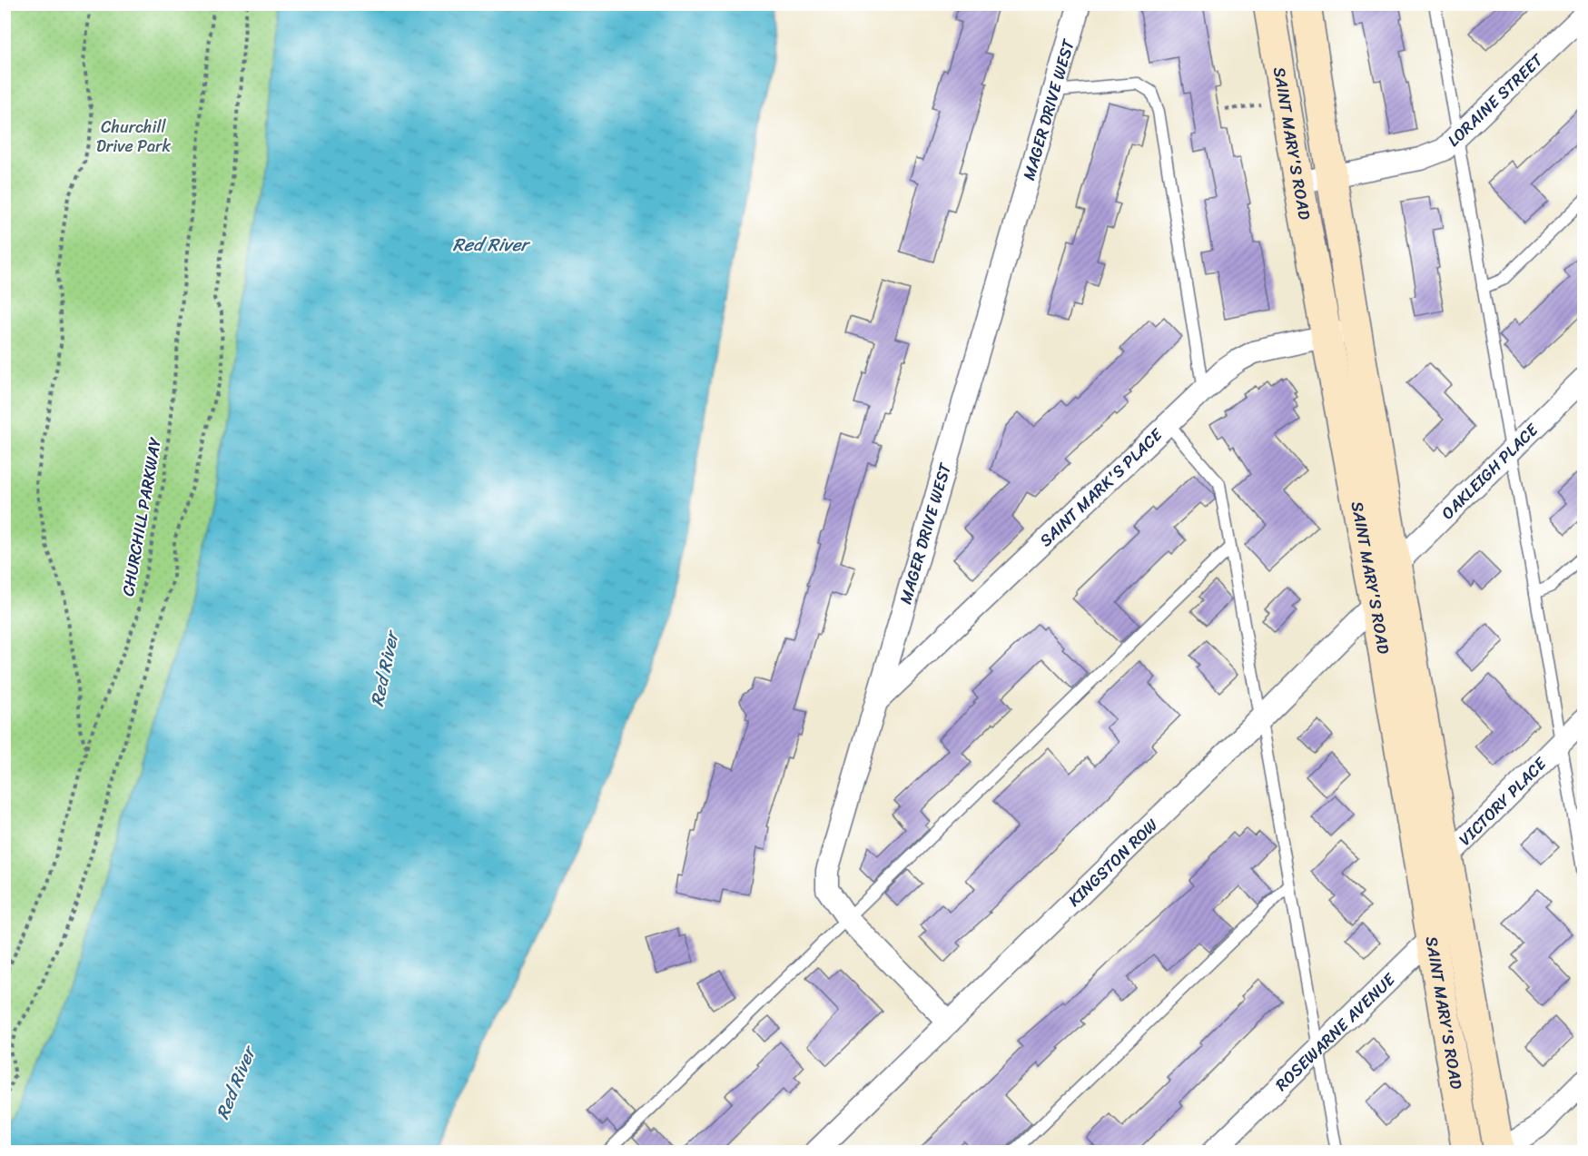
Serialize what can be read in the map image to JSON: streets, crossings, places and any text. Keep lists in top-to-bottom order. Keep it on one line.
{"streets":{"main road":["SAINT MARY'S ROAD"],"street":["LORAINE STREET","MAGER DRIVE WEST","OAKLEIGH PLACE","SAINT MARK'S PLACE","VICTORY PLACE","KINGSTON ROW","ROSEWARNE AVENUE"],"path":["CHURCHILL PARKWAY"]},"crossings":[["LORAINE STREET","SAINT MARY'S ROAD"],["MAGER DRIVE WEST","SAINT MARK'S PLACE"],["MAGER DRIVE WEST","KINGSTON ROW"],["SAINT MARY'S ROAD","OAKLEIGH PLACE"],["SAINT MARY'S ROAD","SAINT MARK'S PLACE"],["SAINT MARY'S ROAD","VICTORY PLACE"],["SAINT MARY'S ROAD","KINGSTON ROW"],["SAINT MARY'S ROAD","ROSEWARNE AVENUE"],["OAKLEIGH PLACE","KINGSTON ROW"]],"water":["Red River"],"parks":["Churchill Drive Park"]}
